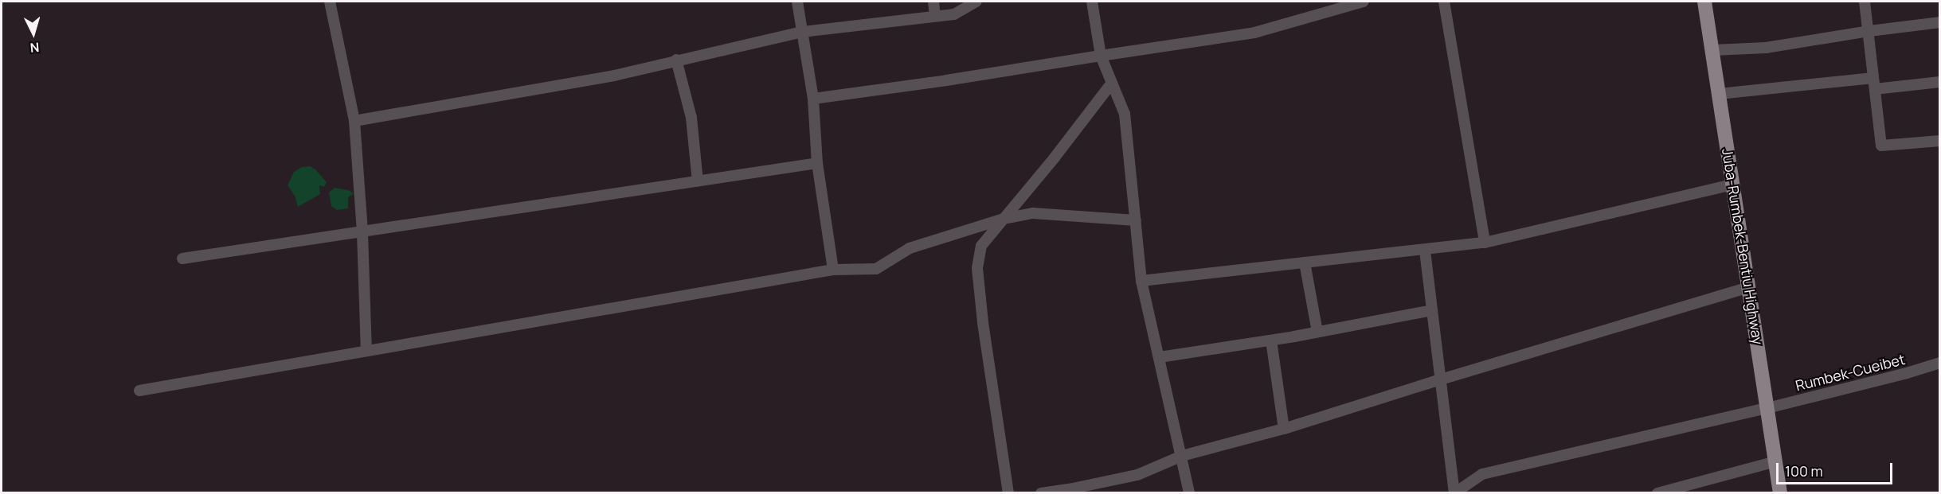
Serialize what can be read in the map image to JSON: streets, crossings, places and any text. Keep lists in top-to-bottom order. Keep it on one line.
{"streets":{"main road":["Juba-Rumbek-Bentiu Highway"],"street":["Rumbek-Cueibet"]},"crossings":[["Juba-Rumbek-Bentiu Highway","Rumbek-Cueibet"]],"scale_bar":"100 m","north":"bottom"}
